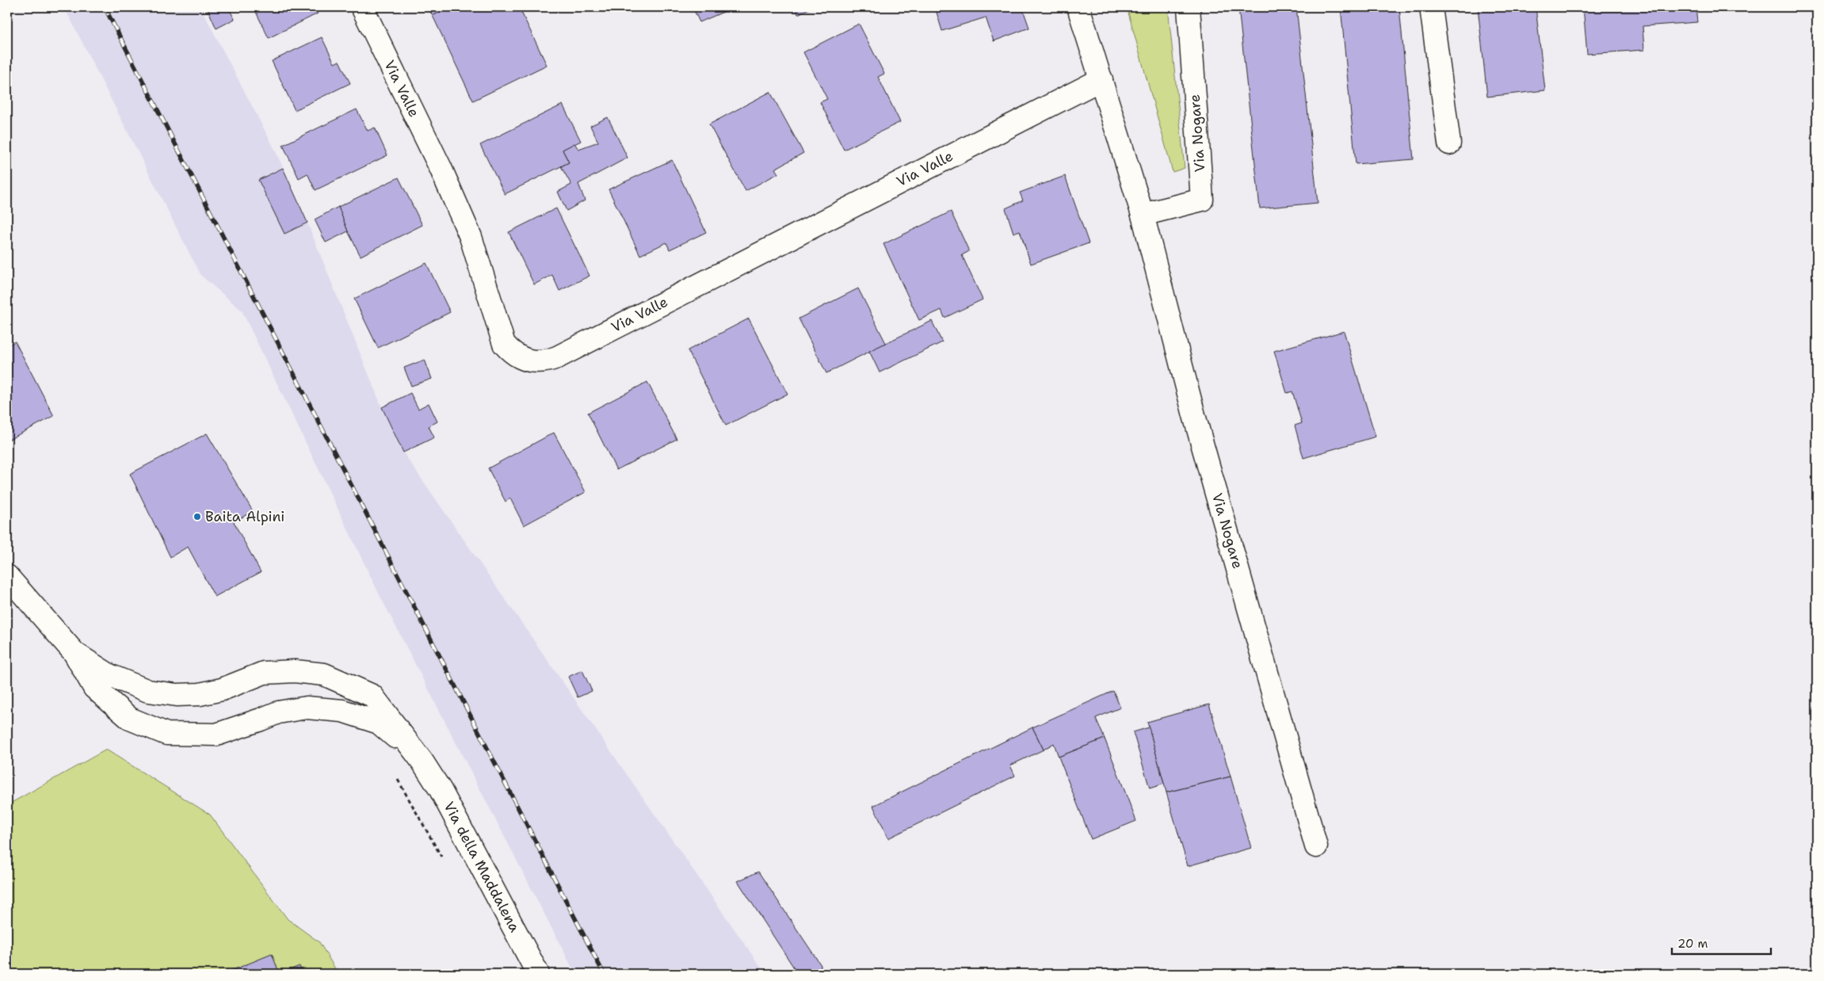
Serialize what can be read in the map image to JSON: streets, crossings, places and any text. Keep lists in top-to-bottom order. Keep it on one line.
{"streets":{"street":["Via Valle","Via Nogare","Via della Maddalena"]},"crossings":[["Via Valle","Via Nogare"]],"places":["Baita Alpini"],"scale_bar":"20 m"}
